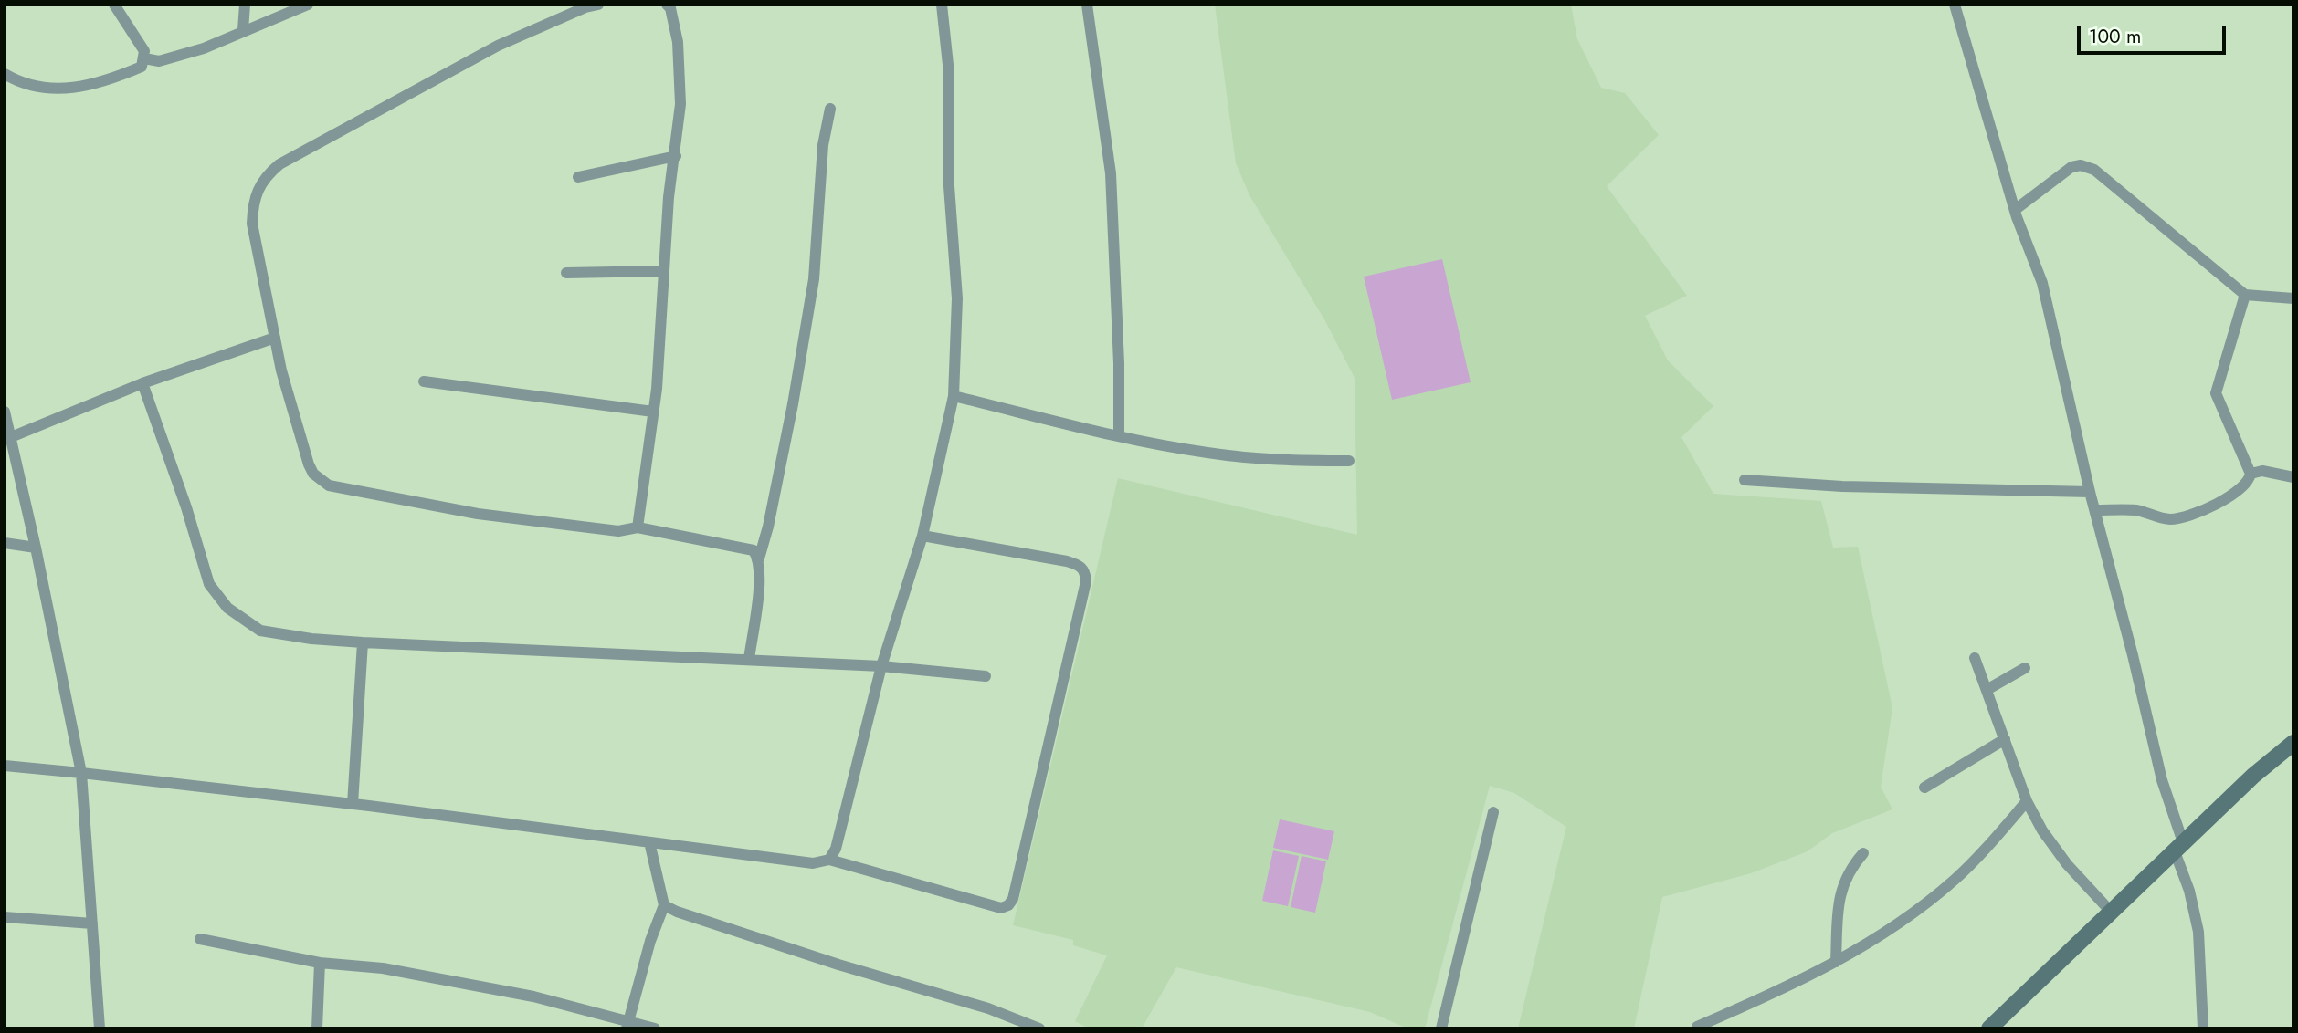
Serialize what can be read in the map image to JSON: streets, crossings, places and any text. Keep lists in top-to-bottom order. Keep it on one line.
{"scale_bar":"100 m"}
